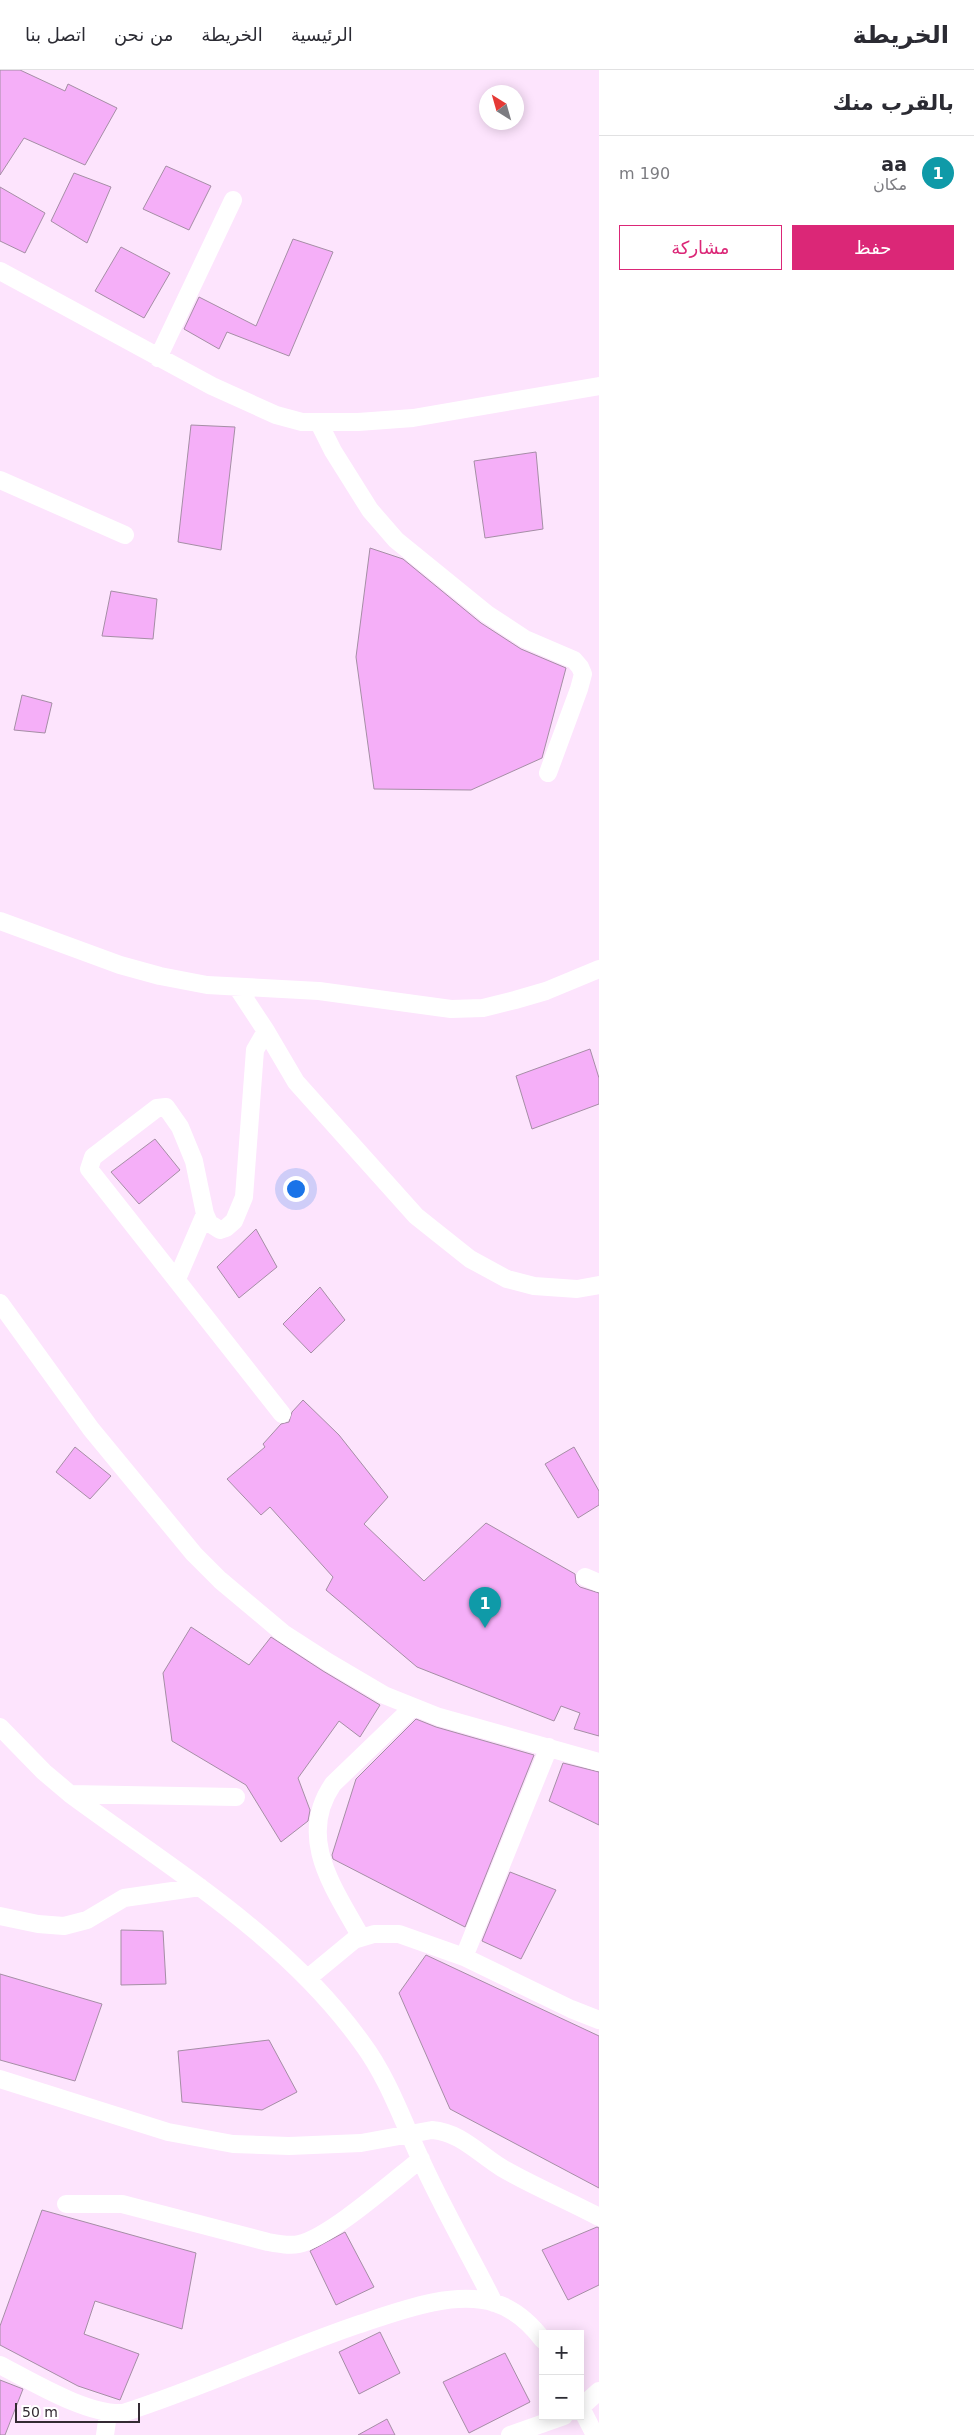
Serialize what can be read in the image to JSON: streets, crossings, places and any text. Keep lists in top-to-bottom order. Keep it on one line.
{"scale_bar":"50 m","north":"top left","page":{"header":"الخريطة","nav":["الرئيسية","الخريطة","من نحن","اتصل بنا"],"heading":"بالقرب منك","list":[{"mark":"1","name":"aa","note":"مكان","value":"190 m"}],"buttons":["حفظ","مشاركة"],"pins":"1","map_buttons":["+","−"],"scale":"50 m"}}
